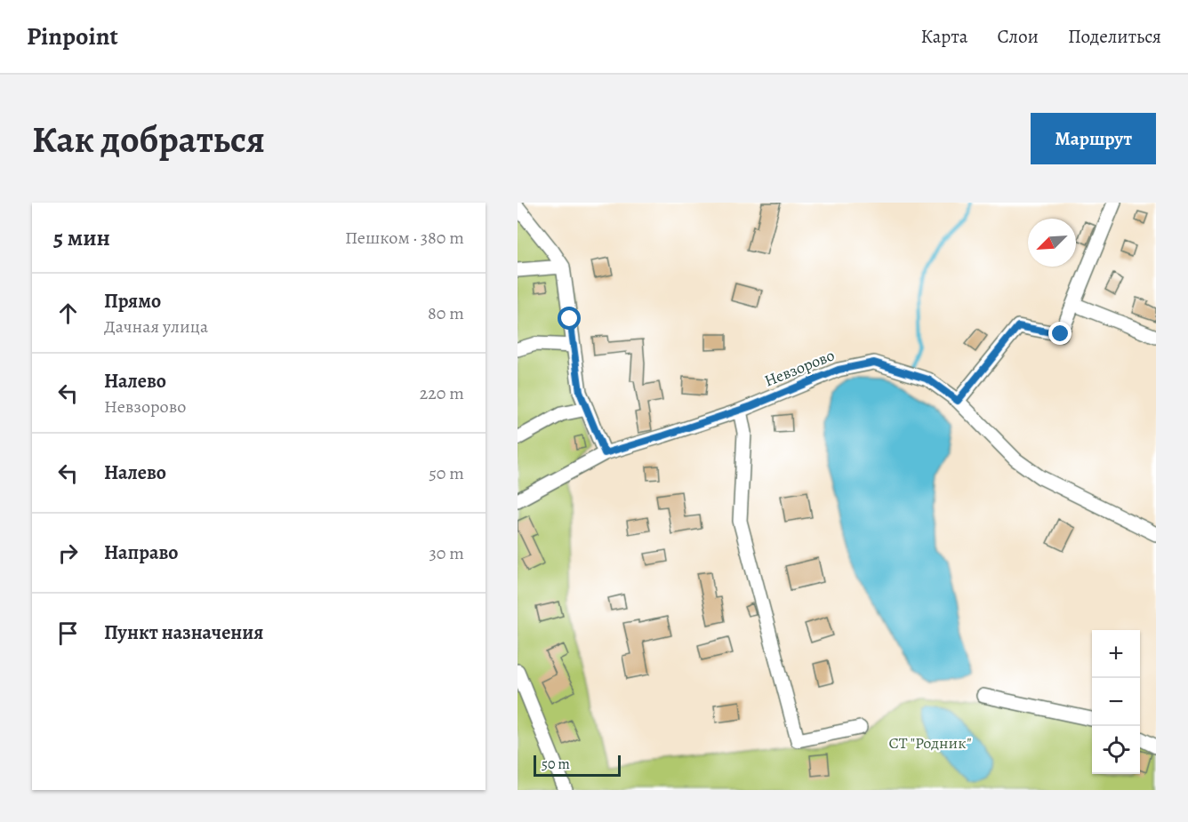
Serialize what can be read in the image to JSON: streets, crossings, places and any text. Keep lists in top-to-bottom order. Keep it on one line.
{"streets":{"street":["Невзорово"]},"parks":["СТ \"Родник\""],"scale_bar":"50 m","north":"bottom left","page":{"header":"Pinpoint","nav":["Карта","Слои","Поделиться"],"buttons":"Маршрут","title":"Как добраться","heading":["5 мин","Пешком · 380 m"],"list":[["Прямо","Дачная улица","80 m"],["Налево","Невзорово","220 m"],["Налево","50 m"],["Направо","30 m"],"Пункт назначения"],"map_buttons":["+","−"],"scale":"50 m"}}
